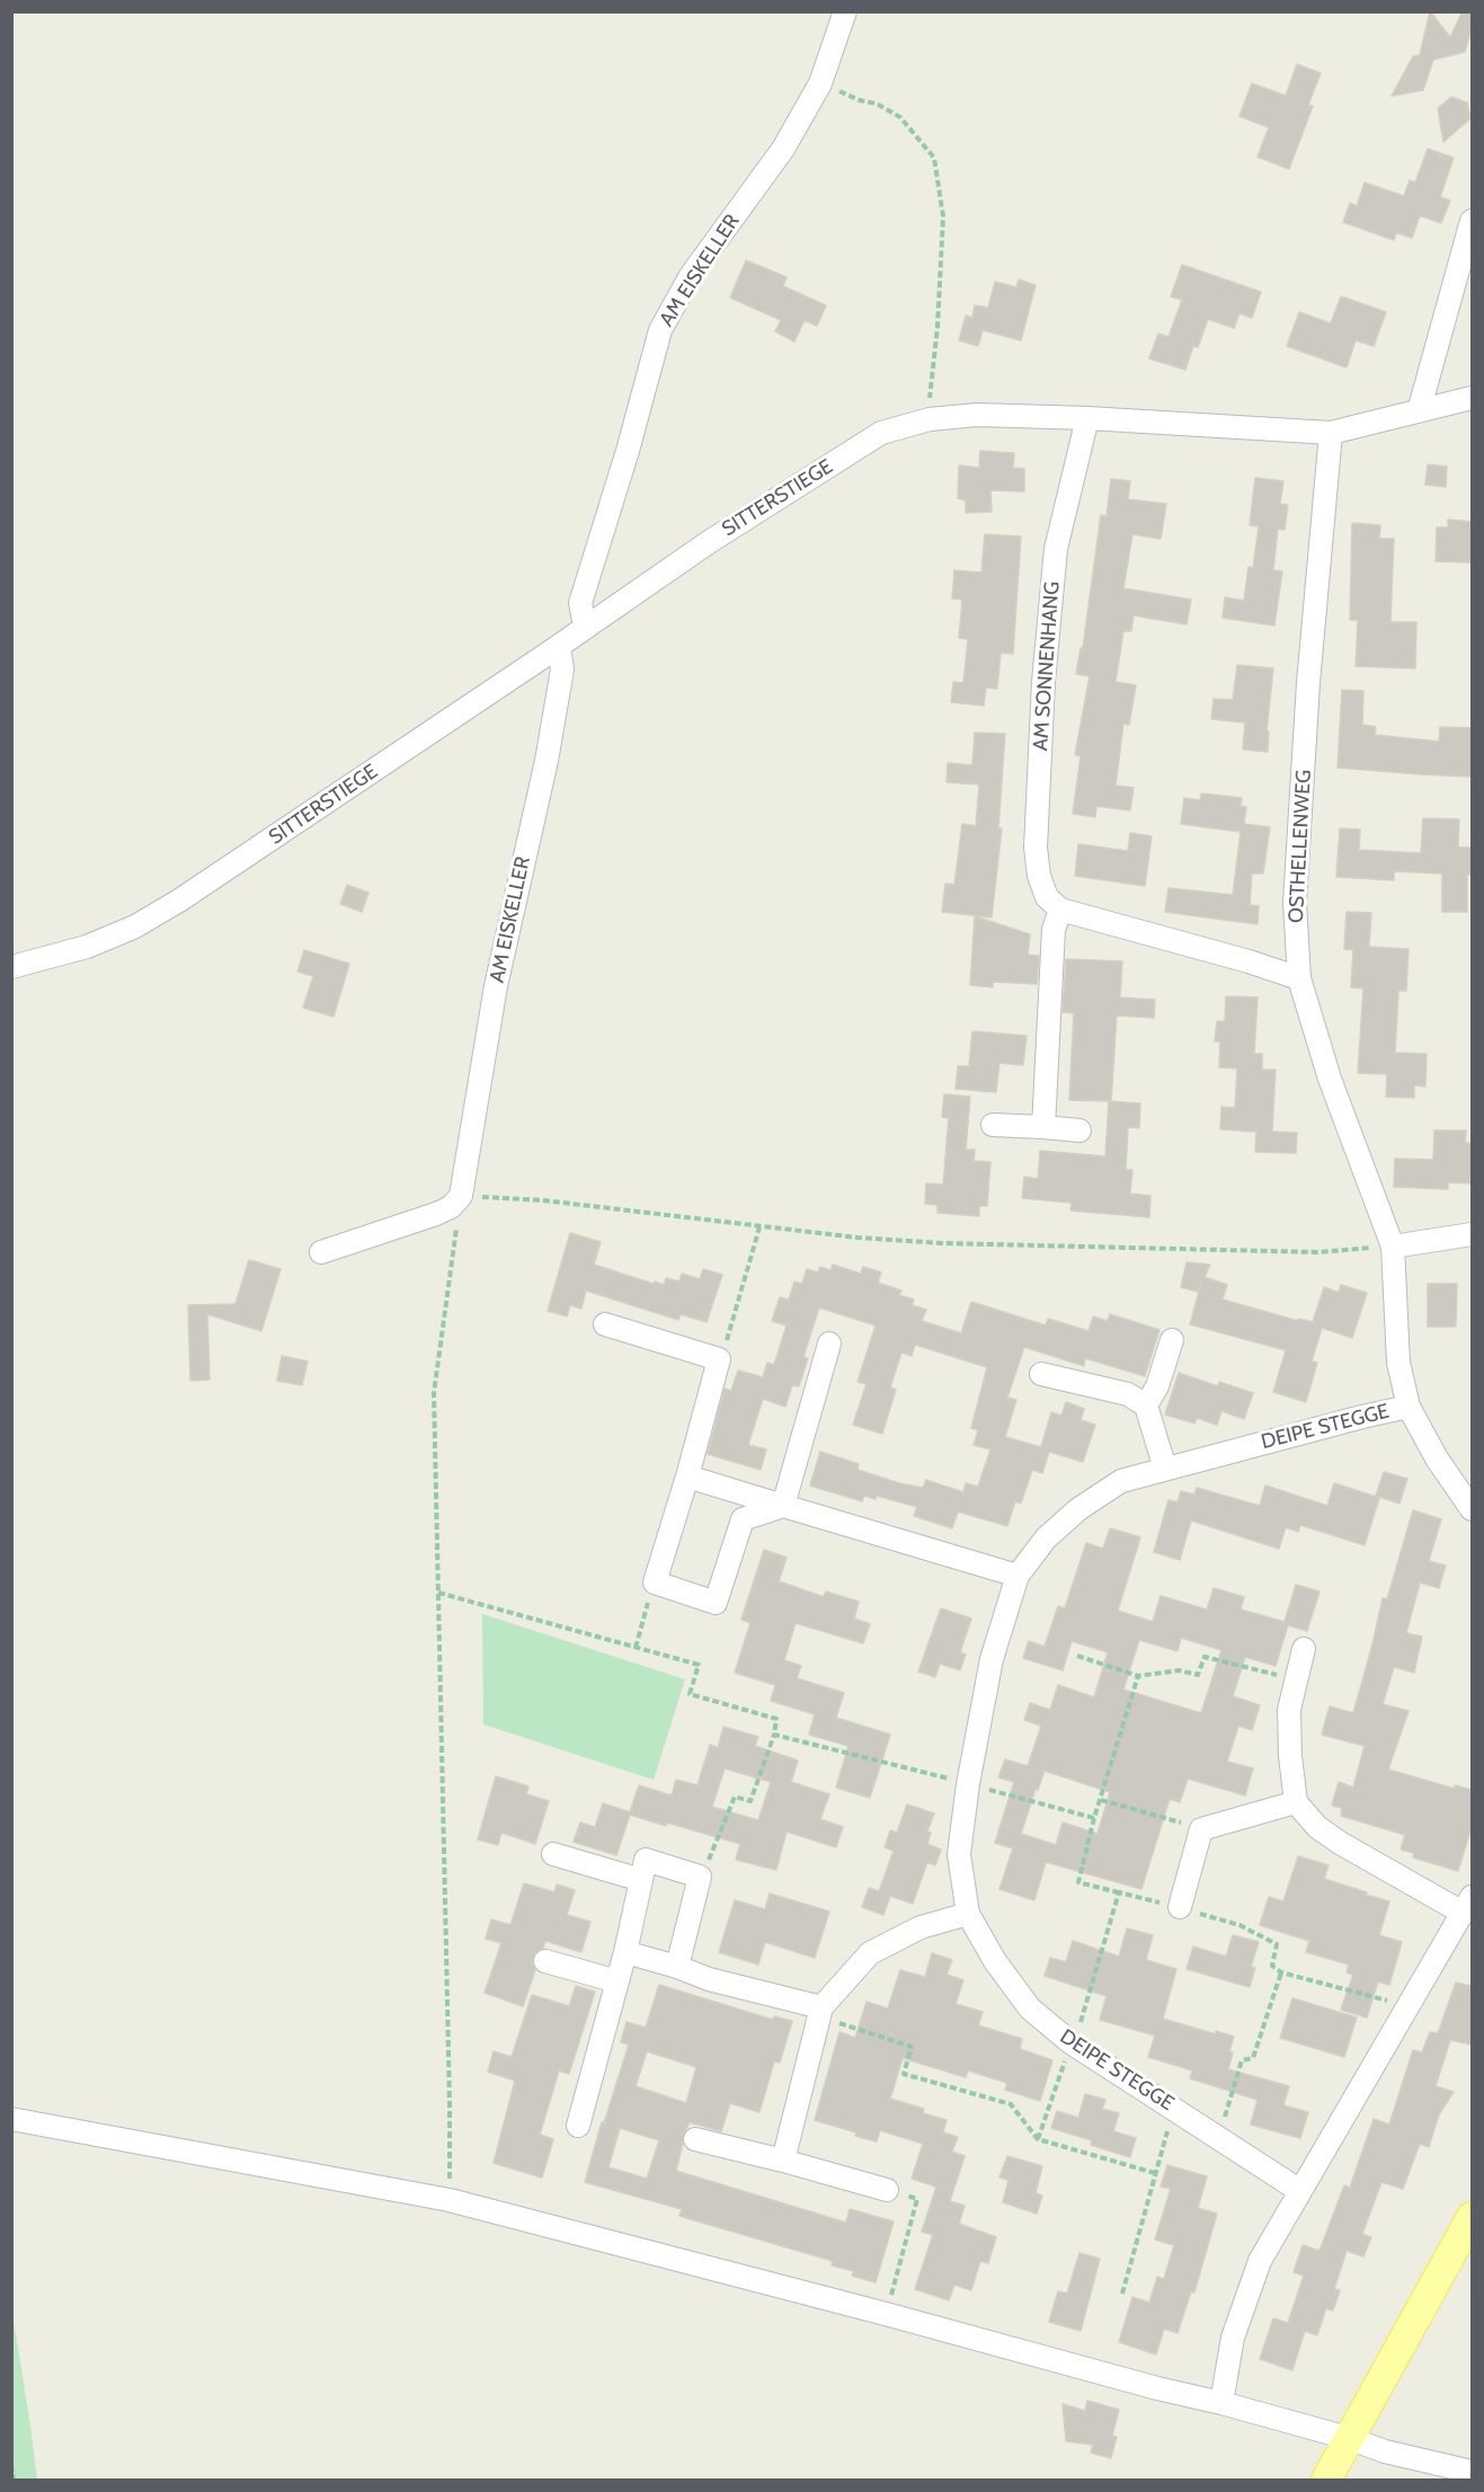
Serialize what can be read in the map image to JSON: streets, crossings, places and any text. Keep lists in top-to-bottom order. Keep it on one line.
{"streets":{"street":["AM EISKELLER","SITTERSTIEGE","AM SONNENHANG","OSTHELLENWEG","DEIPE STEGGE"]},"crossings":[["AM EISKELLER","SITTERSTIEGE"],["SITTERSTIEGE","AM SONNENHANG"],["SITTERSTIEGE","OSTHELLENWEG"],["OSTHELLENWEG","DEIPE STEGGE"]]}
